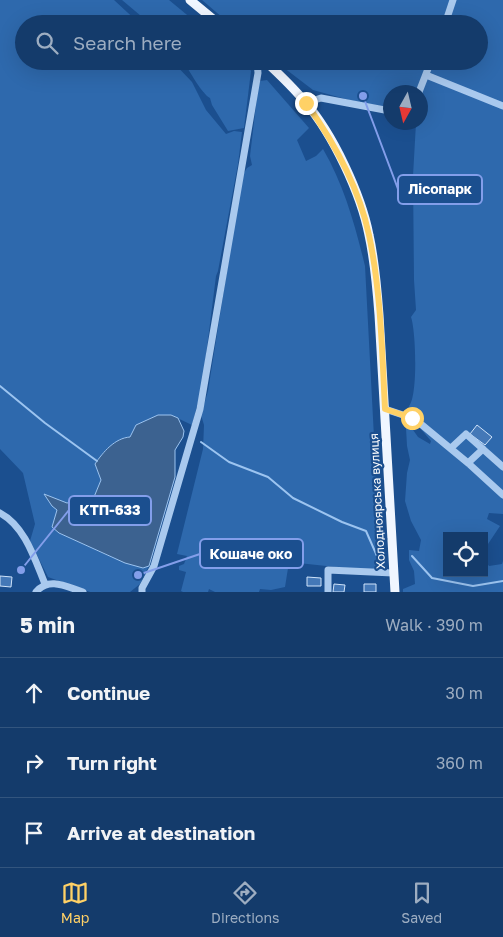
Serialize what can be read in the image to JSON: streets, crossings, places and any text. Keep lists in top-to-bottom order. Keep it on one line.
{"streets":{"main road":["Холодноярська вулиця"]},"places":["Лісопарк","КТП-633","Кошаче око"],"north":"bottom","page":{"search":"Search here","heading":["5 min","Walk · 390 m"],"list":[["Continue","30 m"],["Turn right","360 m"],"Arrive at destination"],"nav":["Map","Directions","Saved"]}}
